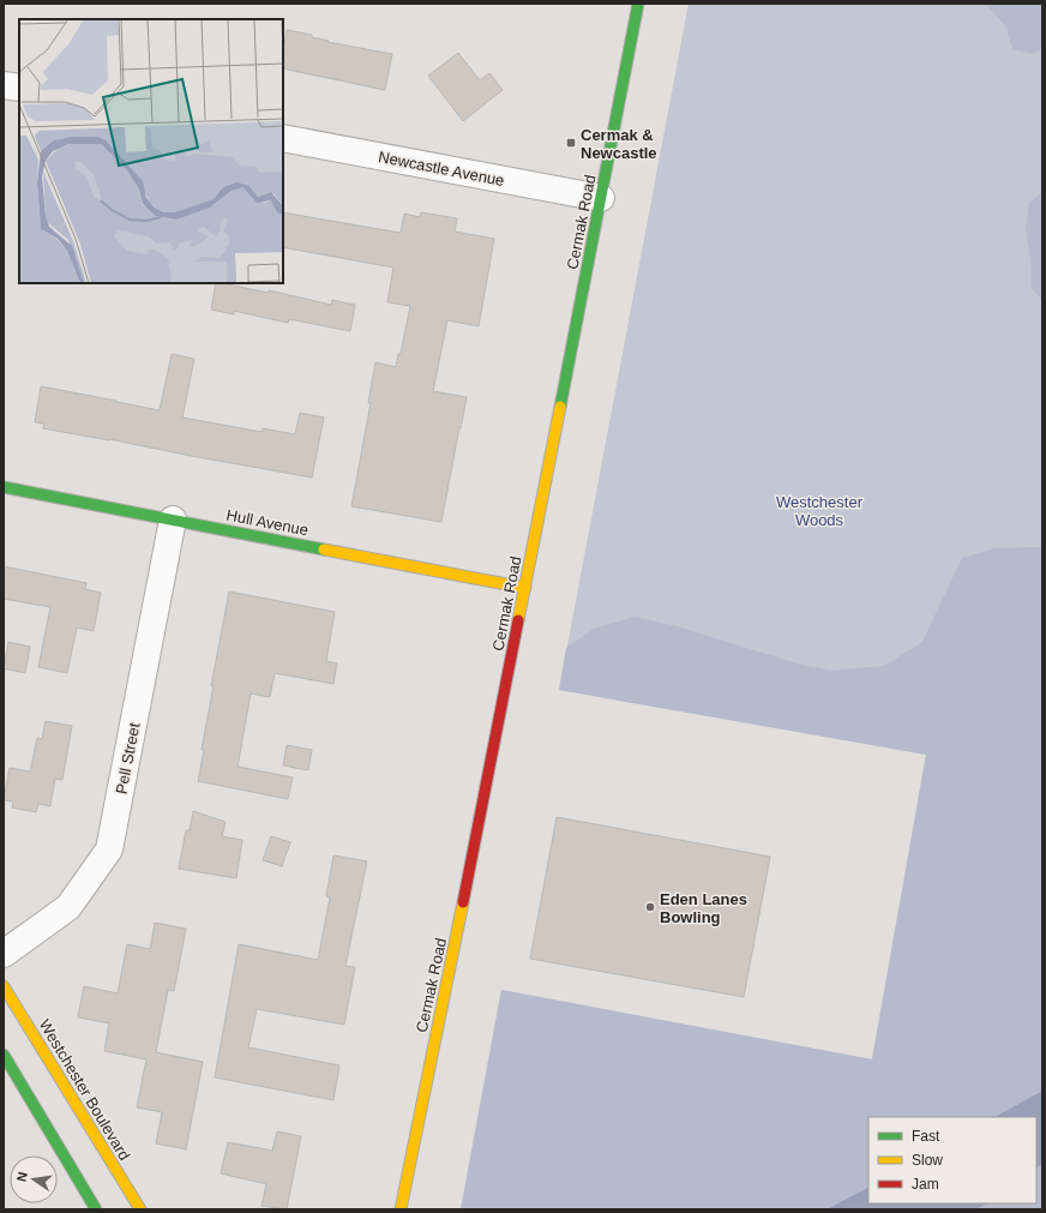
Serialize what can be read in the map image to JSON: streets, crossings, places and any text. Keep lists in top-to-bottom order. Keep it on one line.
{"streets":{"main road":["Cermak Road","Hull Avenue","Westchester Boulevard"],"street":["Newcastle Avenue","Pell Street"]},"crossings":[["Newcastle Avenue","Cermak Road"],["Cermak Road","Hull Avenue"],["Hull Avenue","Pell Street"]],"parks":["Westchester Woods"],"places":{"transit":["Cermak & Newcastle"],"other":["Eden Lanes Bowling"]},"legend":["Fast","Slow","Jam"],"north":"left"}
